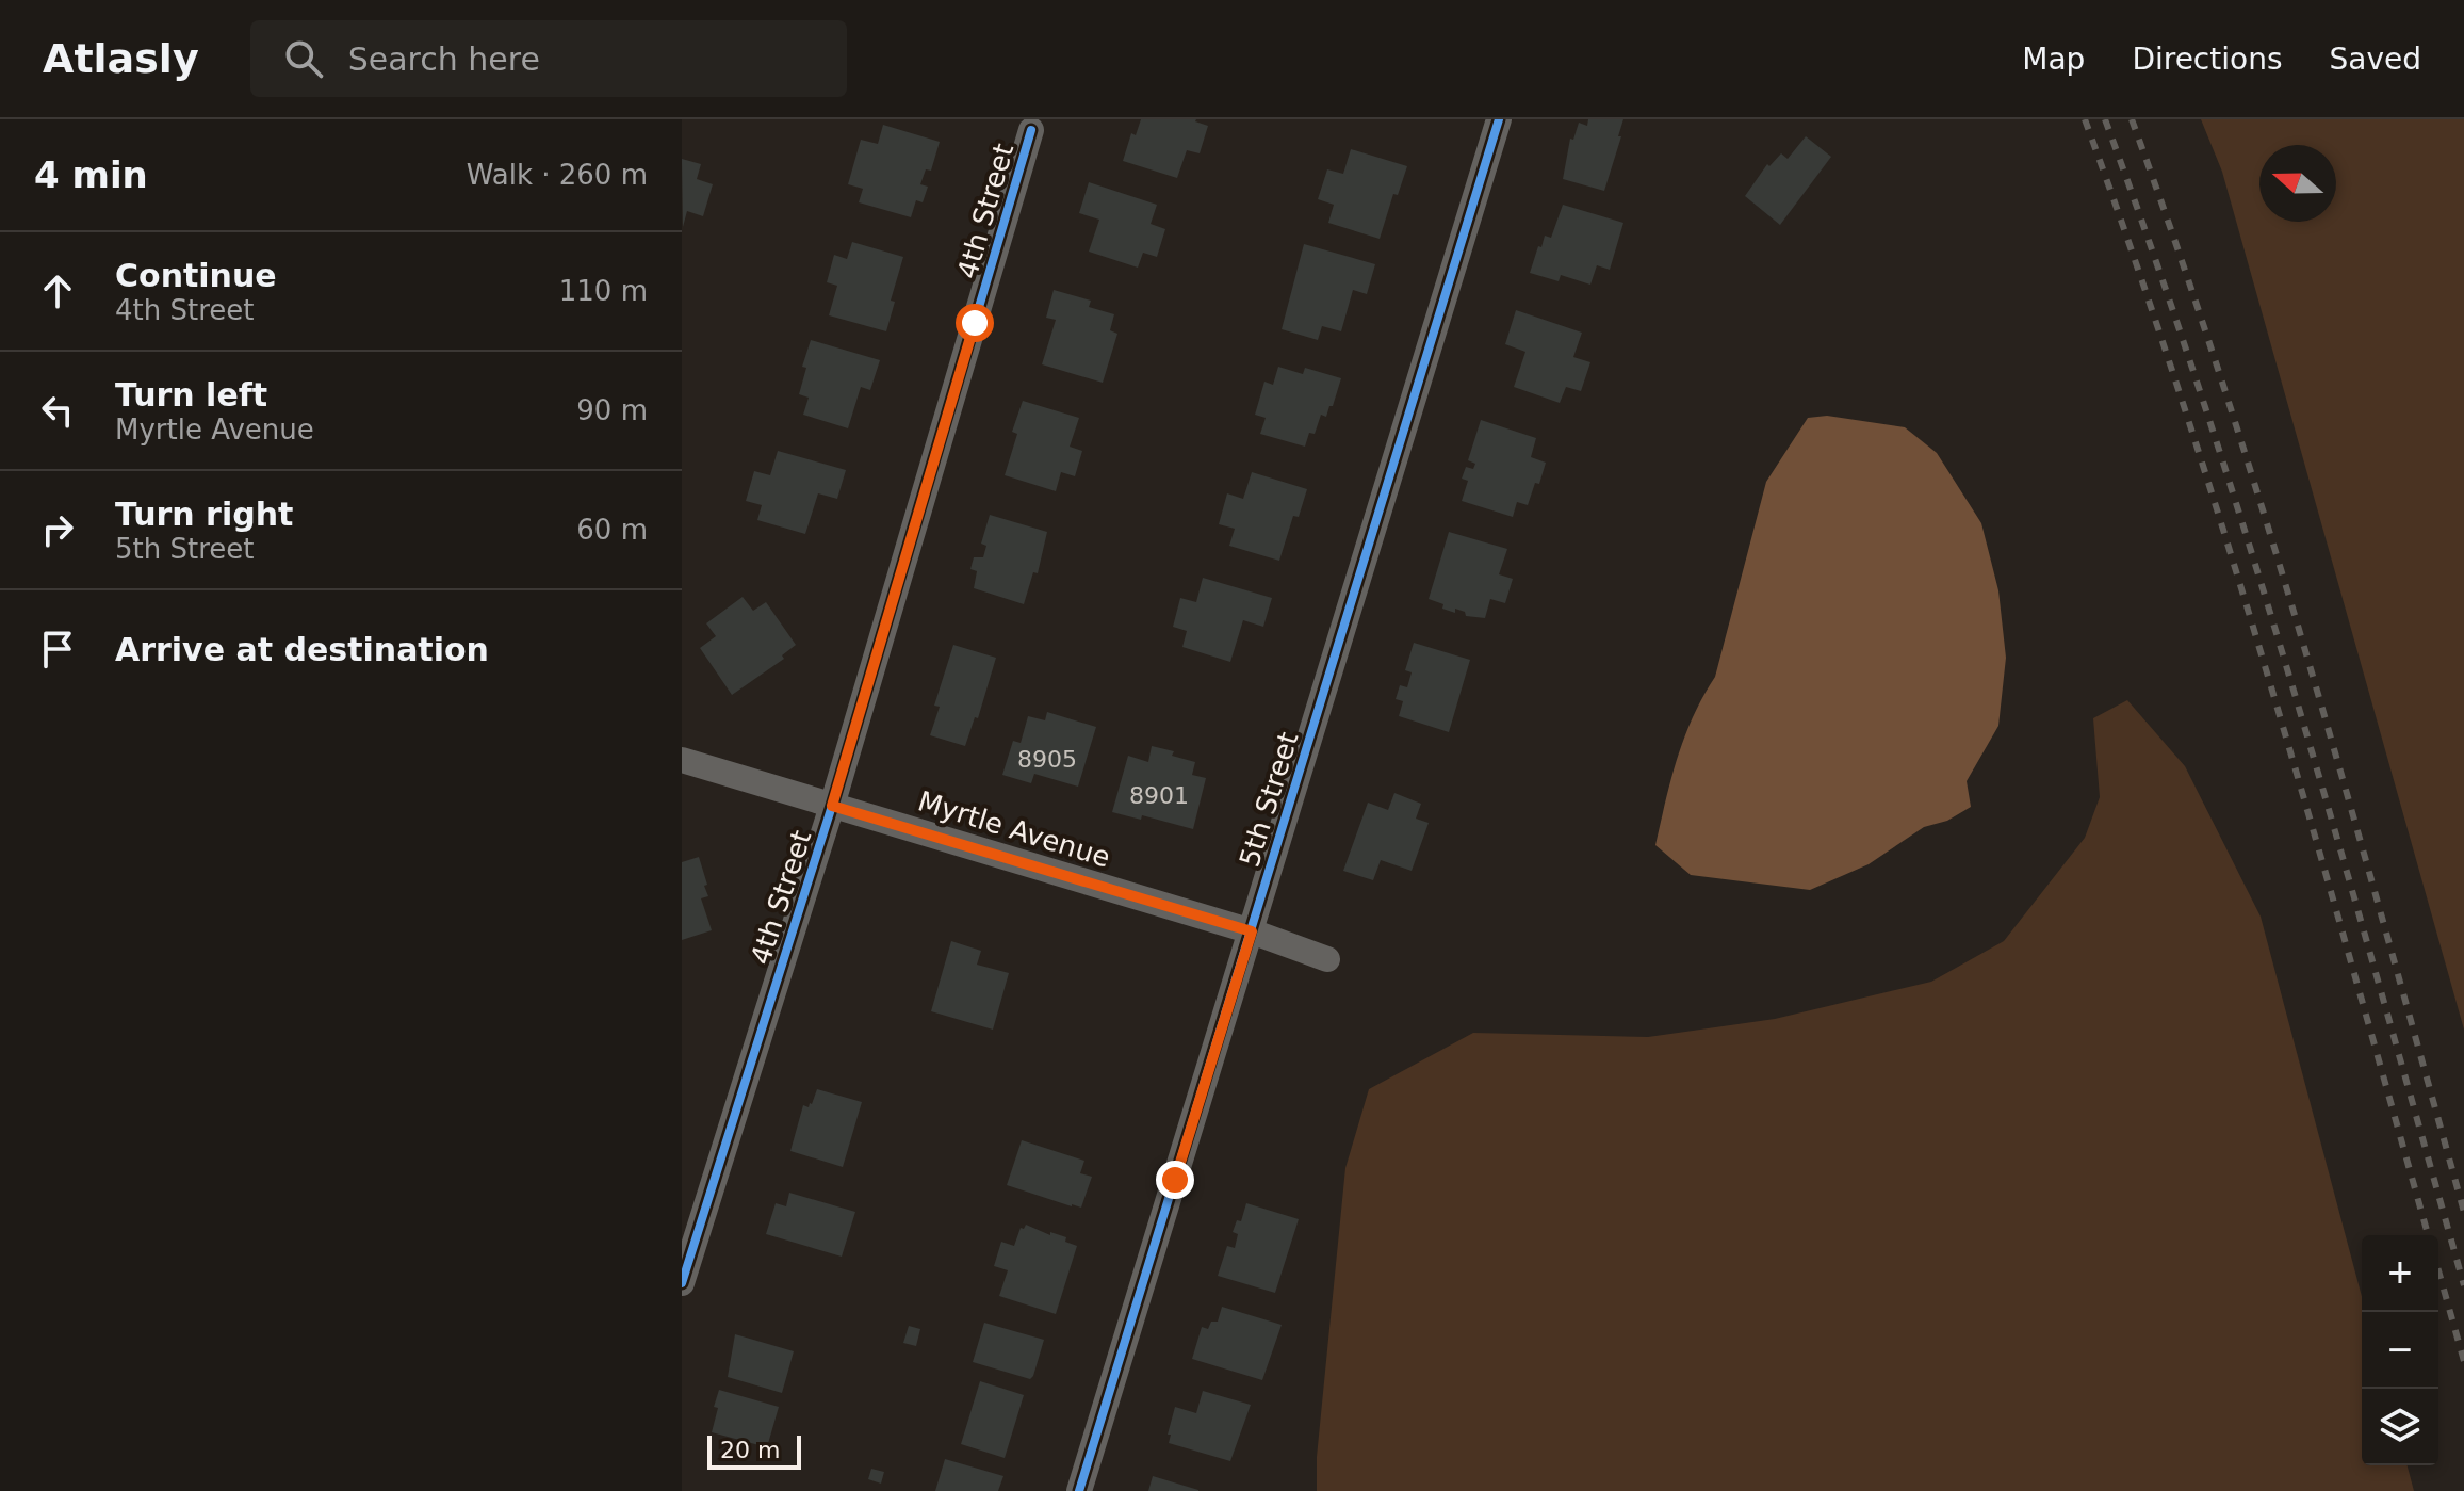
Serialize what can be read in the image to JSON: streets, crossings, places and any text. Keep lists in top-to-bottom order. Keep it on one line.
{"streets":{"street":["4th Street","5th Street","Myrtle Avenue"]},"crossings":[["4th Street","Myrtle Avenue"],["5th Street","Myrtle Avenue"]],"house_numbers":["8905","8901"],"scale_bar":"20 m","north":"left","page":{"header":"Atlasly","search":"Search here","nav":["Map","Directions","Saved"],"heading":["4 min","Walk · 260 m"],"list":[["Continue","4th Street","110 m"],["Turn left","Myrtle Avenue","90 m"],["Turn right","5th Street","60 m"],"Arrive at destination"],"map_buttons":["+","−"],"scale":"20 m"}}
